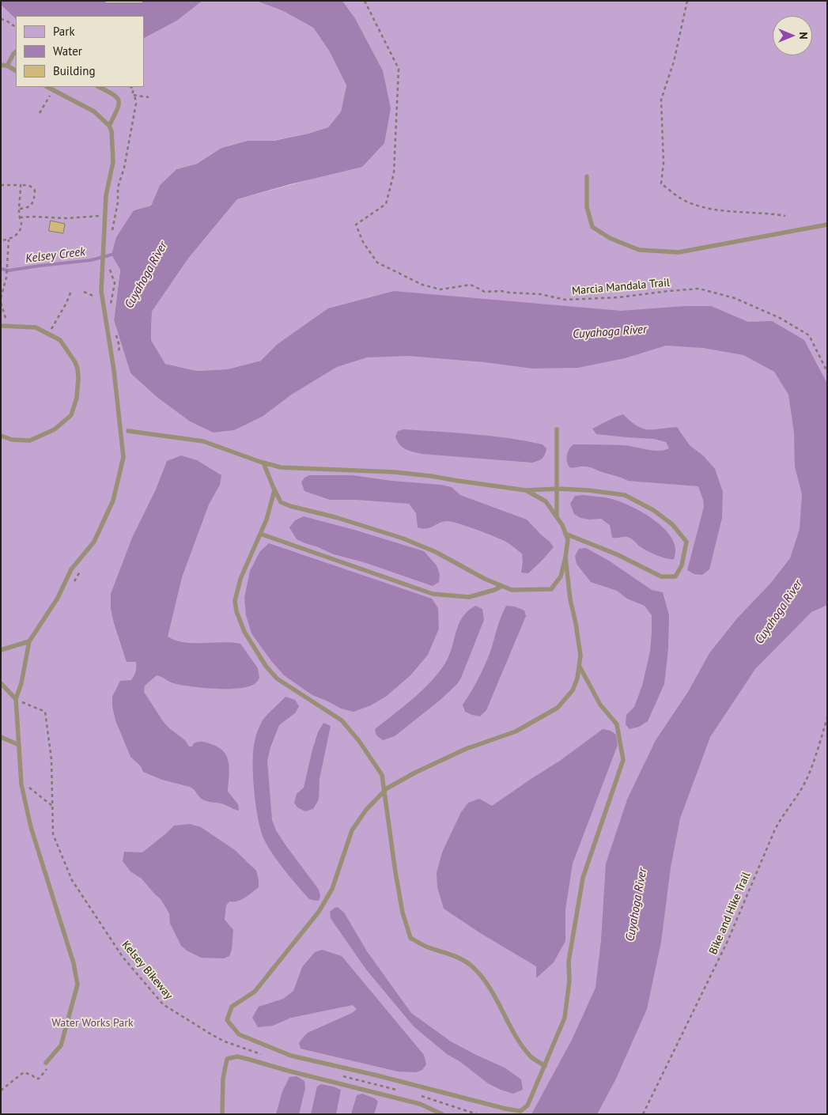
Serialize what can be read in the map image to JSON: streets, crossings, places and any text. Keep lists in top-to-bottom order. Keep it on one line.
{"streets":{"path":["Marcia Mandala Trail","Bike and Hike Trail","Kelsey Bikeway"]},"water":["Kelsey Creek","Cuyahoga River"],"parks":["Water Works Park"],"legend":["Park","Water","Building"],"north":"right"}
